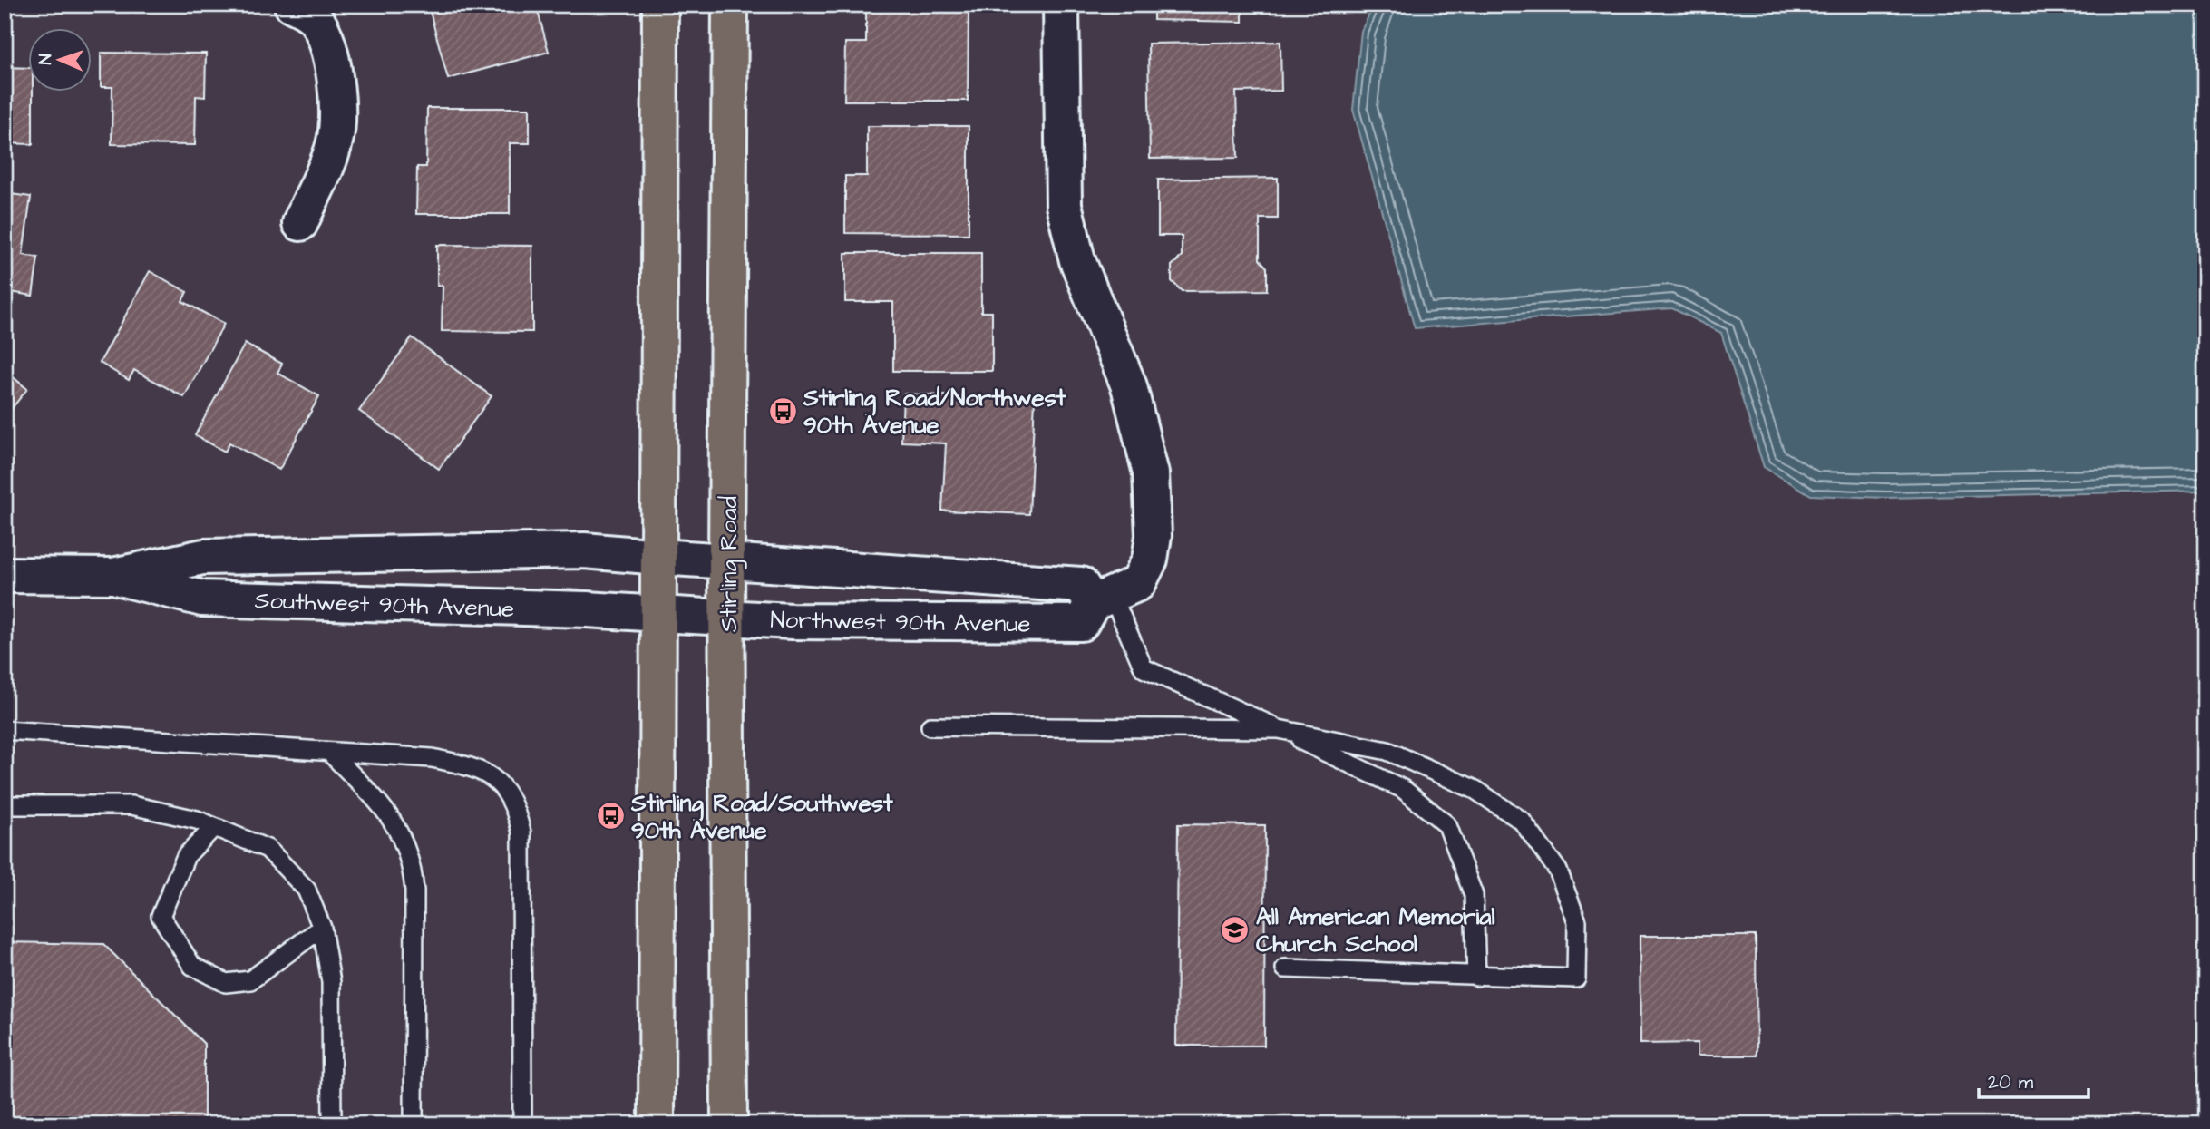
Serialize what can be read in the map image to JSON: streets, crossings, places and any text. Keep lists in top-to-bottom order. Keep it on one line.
{"streets":{"main road":["Stirling Road"],"street":["Southwest 90th Avenue","Northwest 90th Avenue"]},"crossings":[["Stirling Road","Northwest 90th Avenue"],["Southwest 90th Avenue","Northwest 90th Avenue"]],"places":{"bus stop":["Stirling Road/Northwest 90th Avenue","Stirling Road/Southwest 90th Avenue"],"school or university":["All American Memorial Church School"]},"scale_bar":"20 m","north":"left"}
